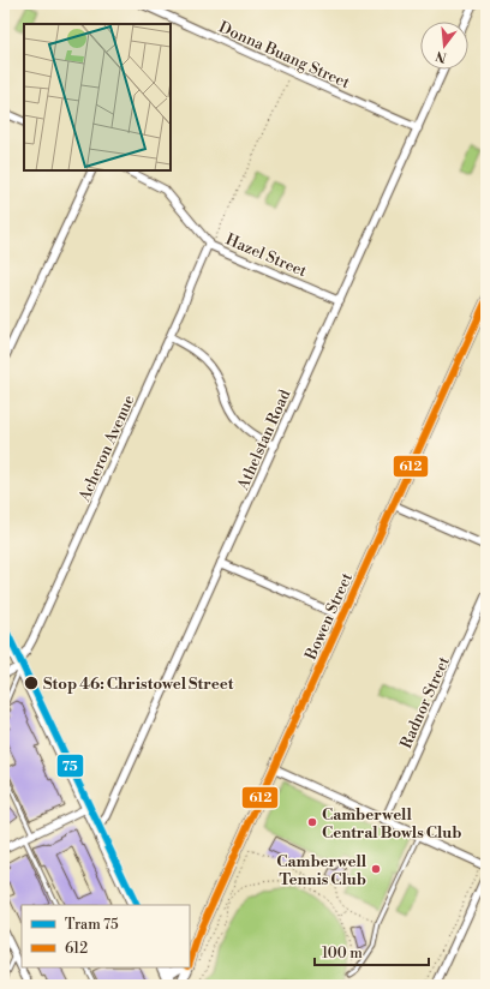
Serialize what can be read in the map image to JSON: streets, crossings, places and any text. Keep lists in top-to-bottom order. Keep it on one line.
{"streets":{"street":["Donna Buang Street","Hazel Street","Athelstan Road","Acheron Avenue","Bowen Street","Radnor Street"]},"crossings":[["Donna Buang Street","Athelstan Road"],["Hazel Street","Athelstan Road"],["Hazel Street","Acheron Avenue"]],"places":["Stop 46: Christowel Street","Camberwell Central Bowls Club","Camberwell Tennis Club"],"lines":["transit line 612","tram line 75"],"legend":["Tram 75","612"],"scale_bar":"100 m","north":"bottom"}
